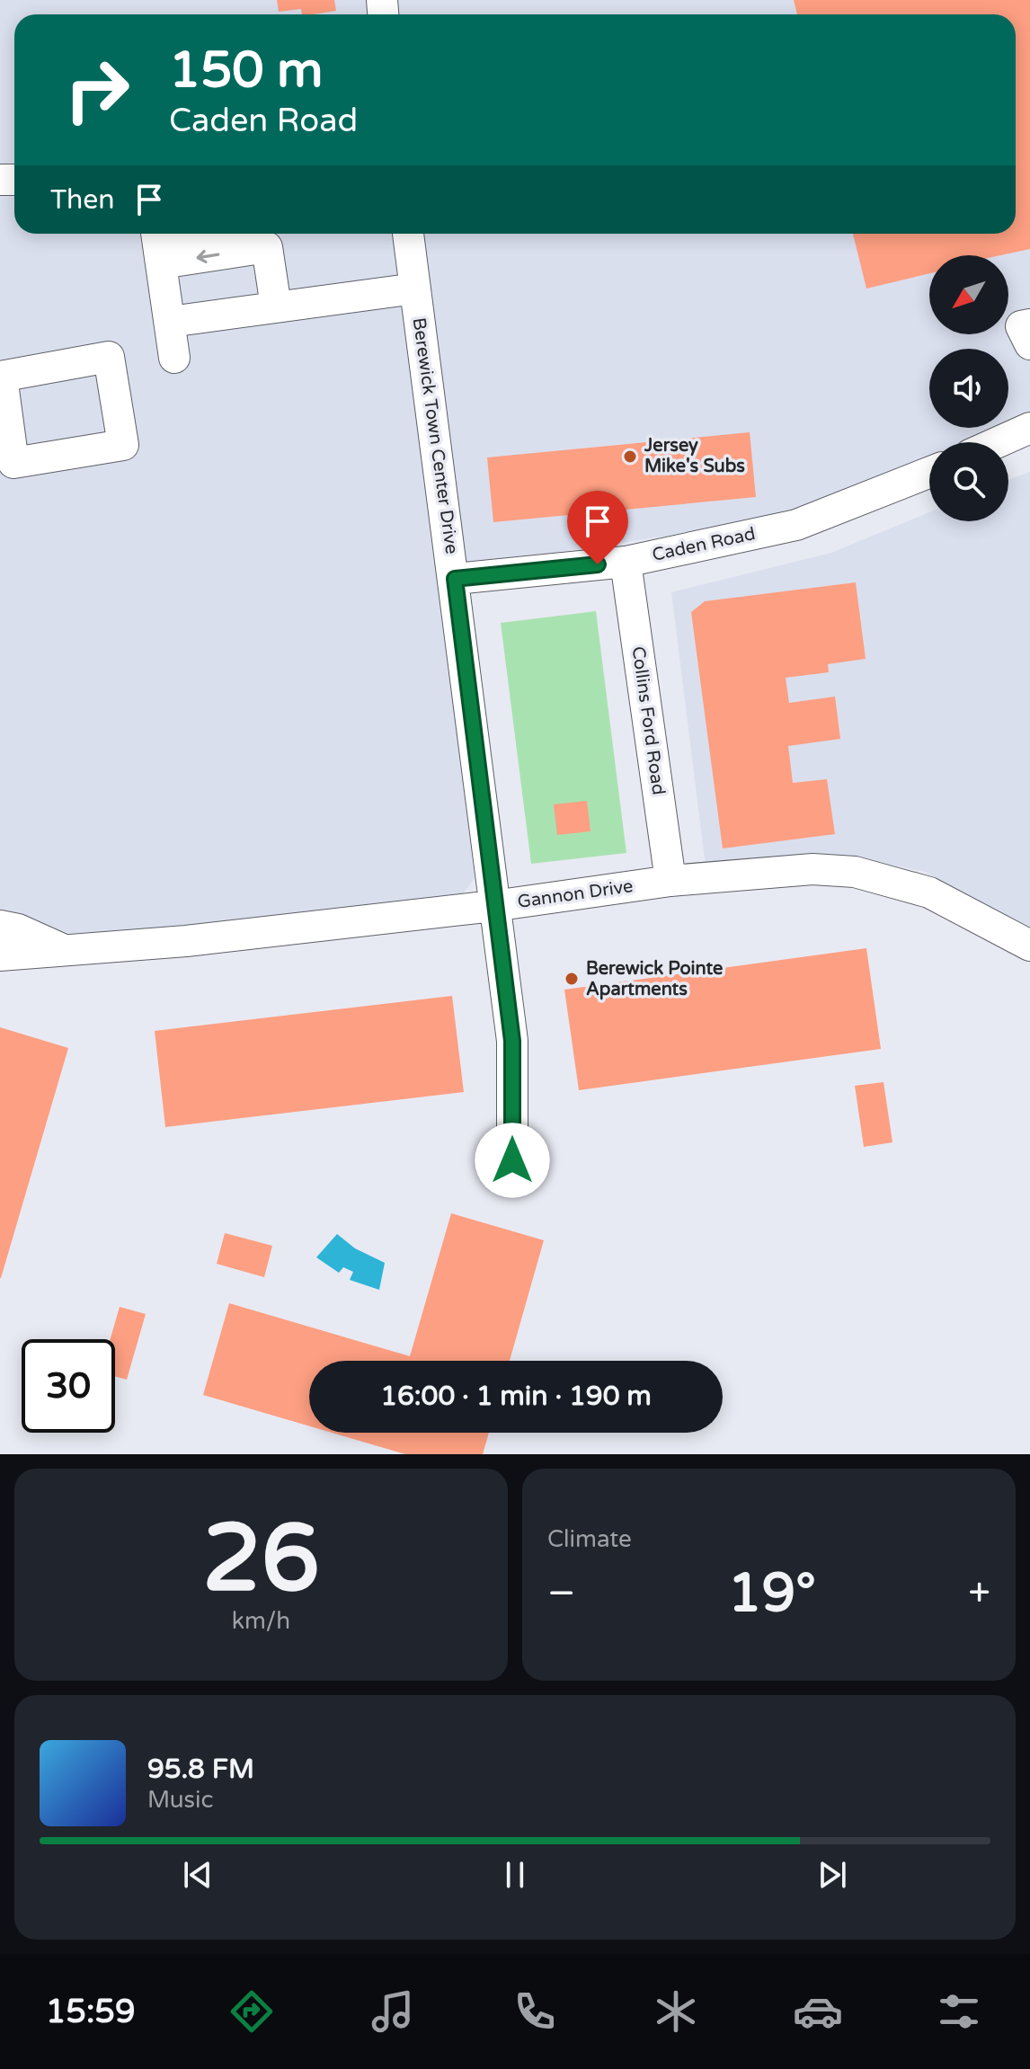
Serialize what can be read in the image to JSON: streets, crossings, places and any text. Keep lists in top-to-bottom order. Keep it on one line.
{"streets":{"street":["Berewick Town Center Drive","Caden Road","Collins Ford Road","Gannon Drive"]},"crossings":[["Berewick Town Center Drive","Caden Road"],["Berewick Town Center Drive","Gannon Drive"],["Caden Road","Collins Ford Road"],["Collins Ford Road","Gannon Drive"]],"places":["Jersey Mike's Subs","Berewick Pointe Apartments"],"north":"bottom left","page":{"turn":["150 m","Caden Road"],"then":"Then","limit":"30","trip":"16:00 · 1 min · 190 m","tile":[["26","km/h"],"Climate"],"heat":["−","19°","+"],"song":["95.8 FM","Music"],"tabs":"15:59"}}
